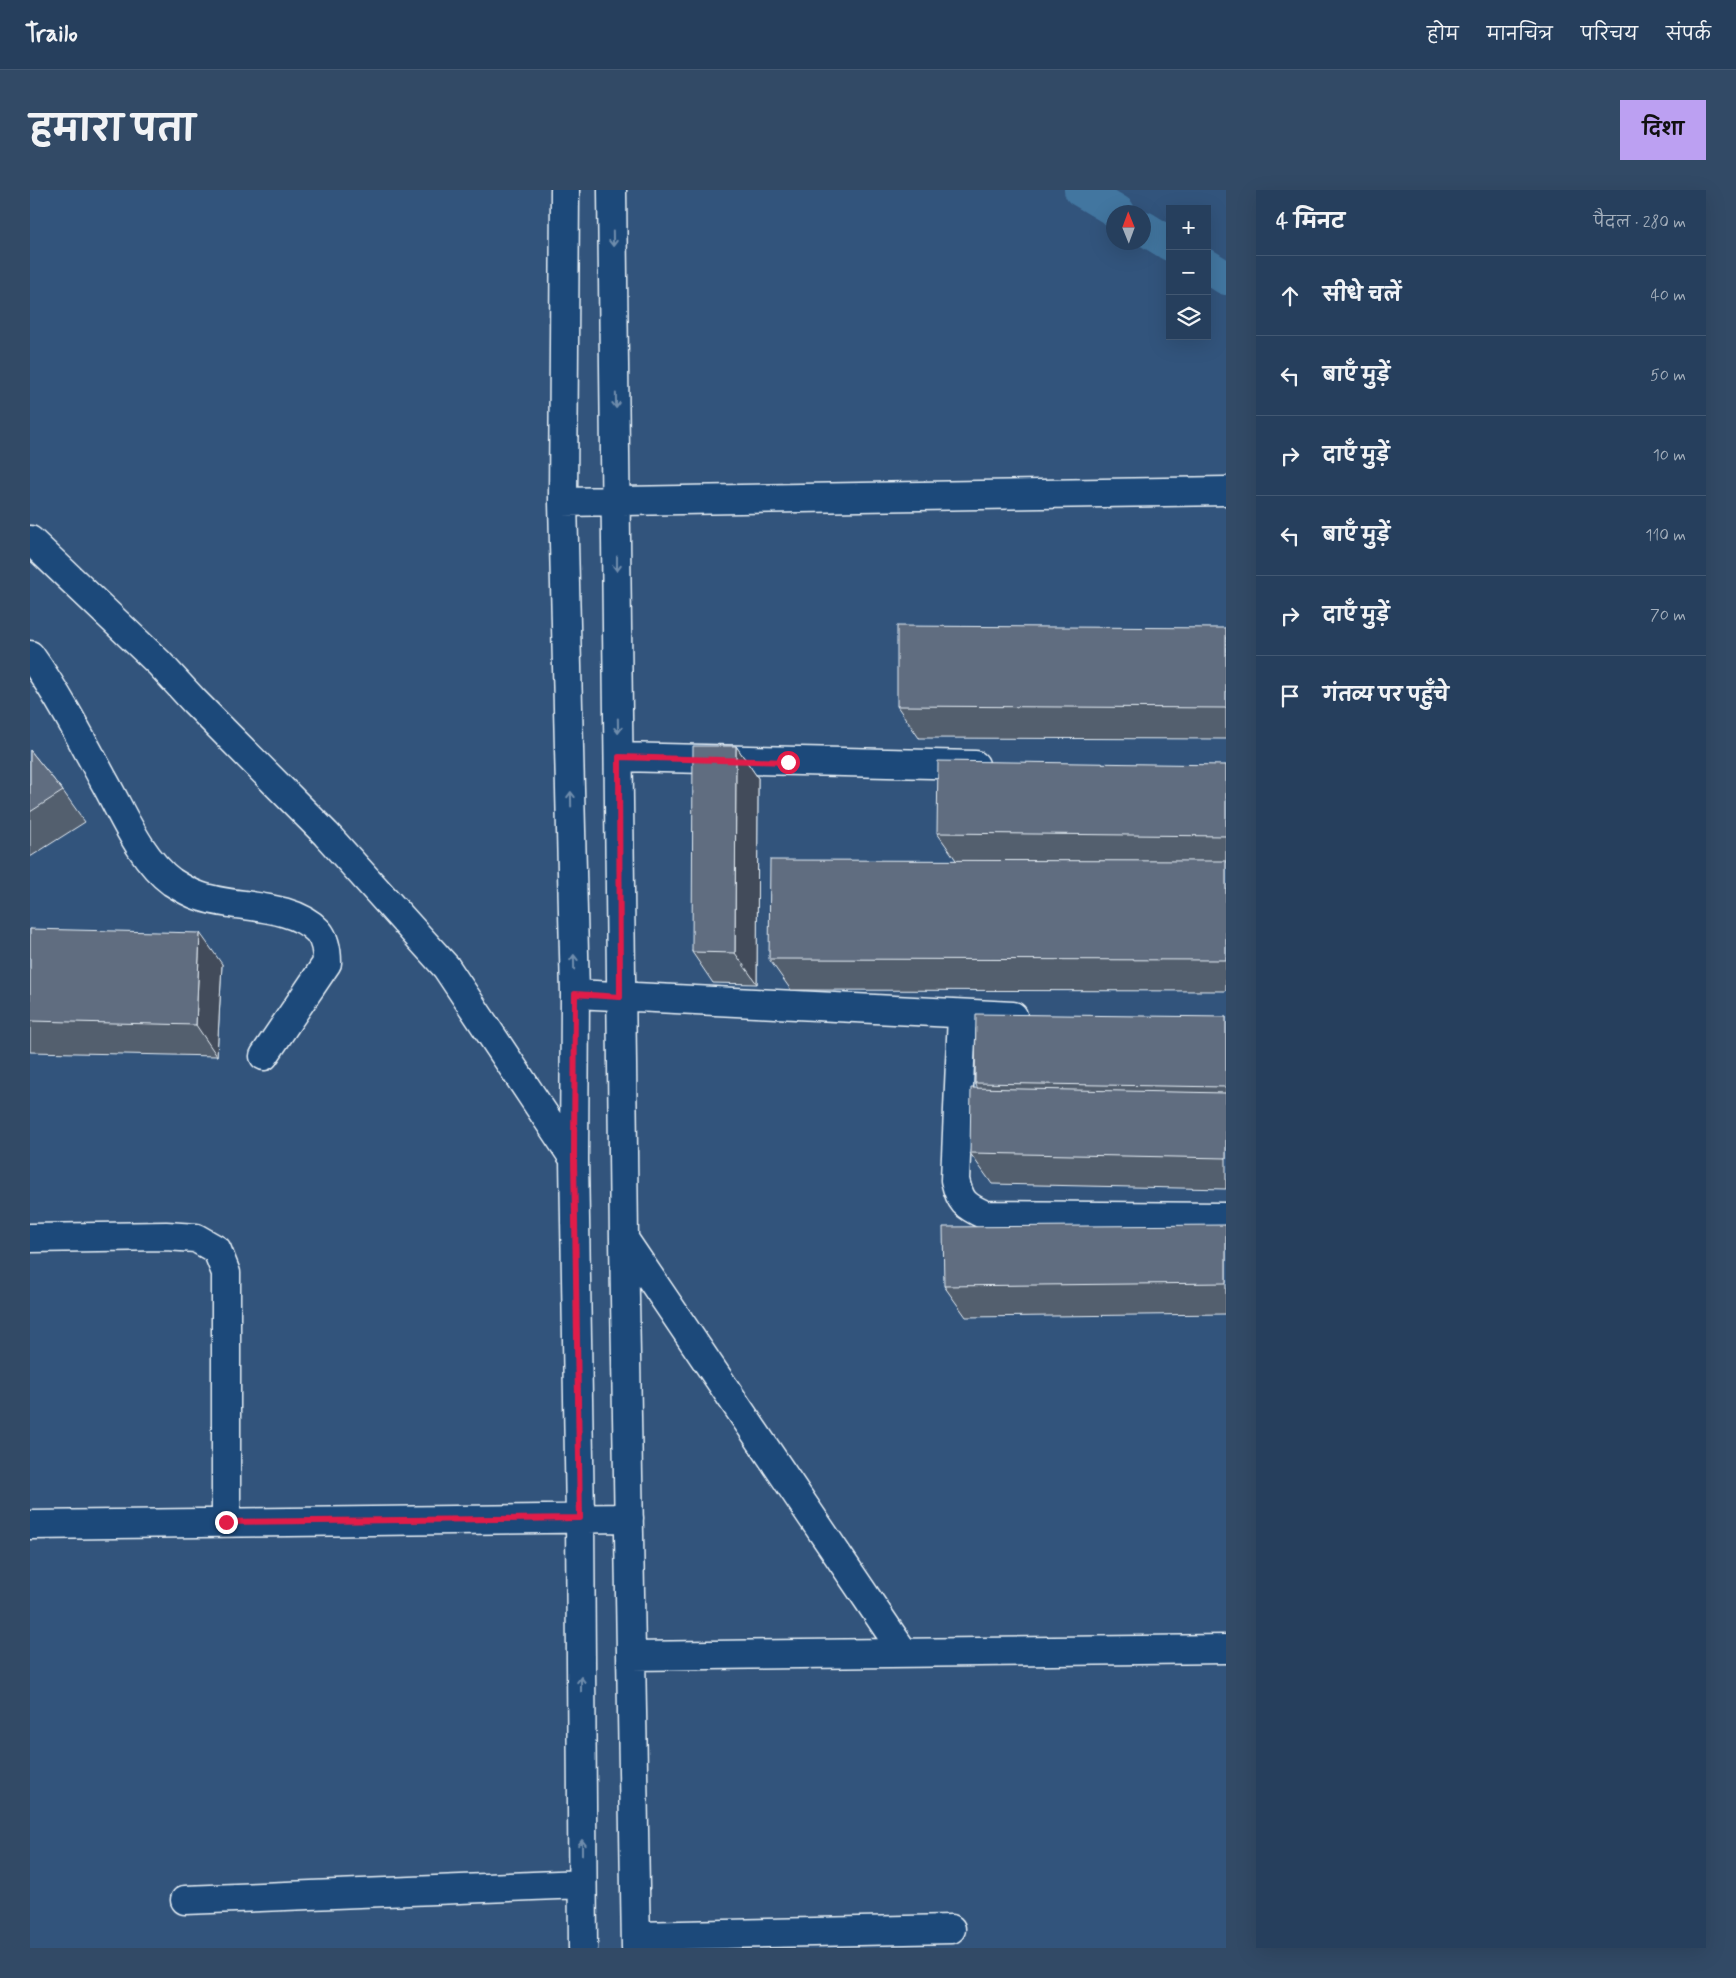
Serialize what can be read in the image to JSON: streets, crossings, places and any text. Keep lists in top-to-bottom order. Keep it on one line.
{"north":"top","page":{"header":"Trailo","nav":["होम","मानचित्र","परिचय","संपर्क"],"title":"हमारा पता","buttons":"दिशा","heading":["4 मिनट","पैदल · 280 m"],"map_buttons":["+","−"],"list":[["सीधे चलें","40 m"],["बाएँ मुड़ें","50 m"],["दाएँ मुड़ें","10 m"],["बाएँ मुड़ें","110 m"],["दाएँ मुड़ें","70 m"],"गंतव्य पर पहुँचे"]}}
